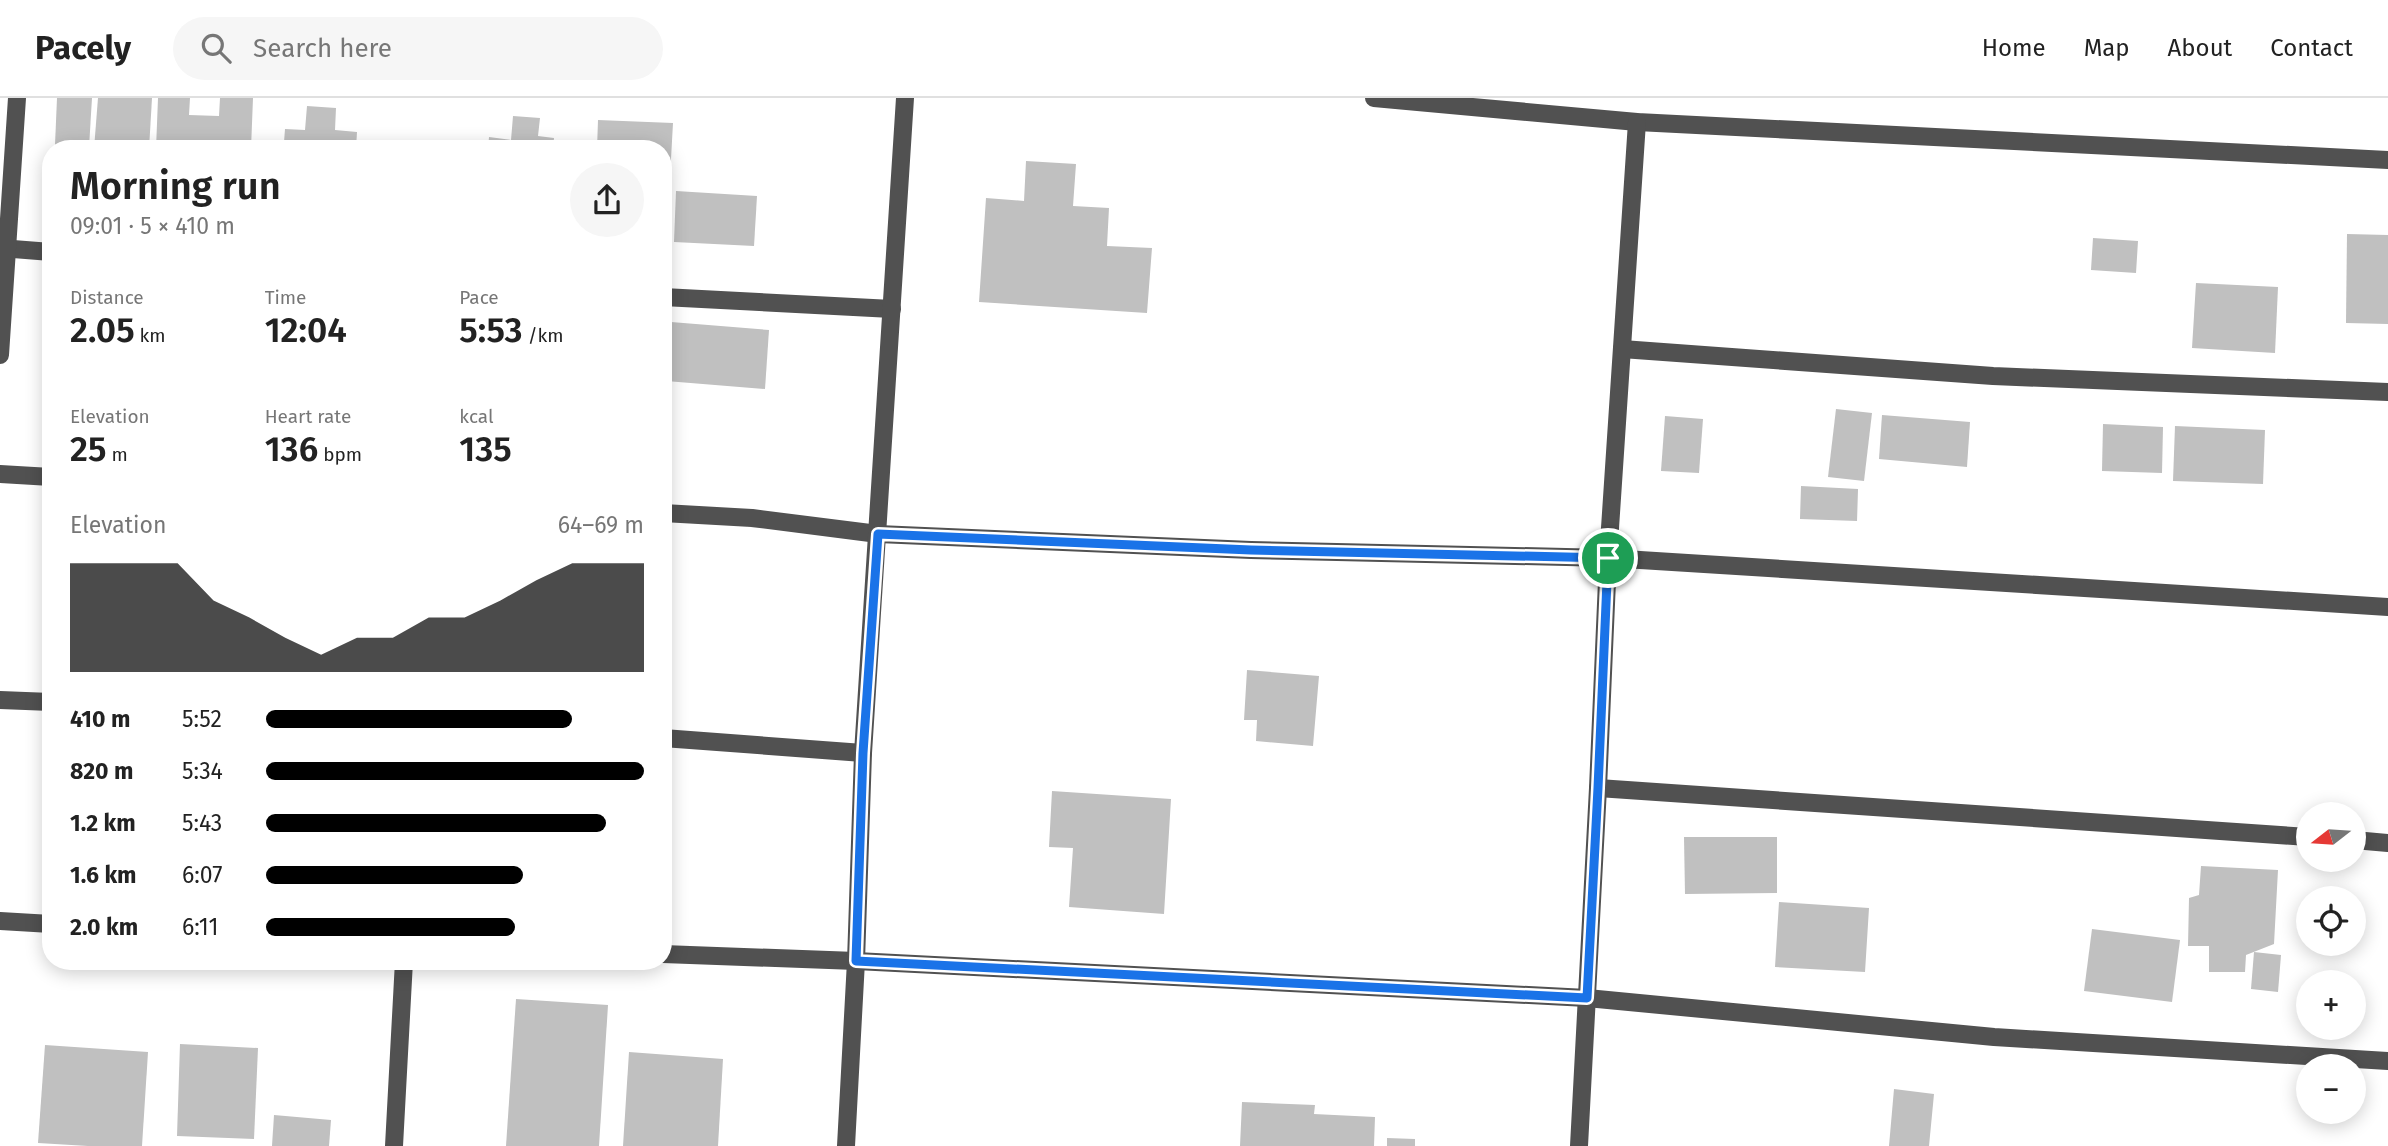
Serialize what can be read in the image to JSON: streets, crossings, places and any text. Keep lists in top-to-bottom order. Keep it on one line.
{"north":"left","page":{"header":"Pacely","search":"Search here","nav":["Home","Map","About","Contact"],"heading":["Morning run","09:01 · 5 × 410 m"],"stats":[["Distance","2.05 km"],["Time","12:04"],["Pace","5:53 /km"],["Elevation","25 m"],["Heart rate","136 bpm"],["kcal","135"]],"chart":["Elevation","64–69 m"],"list":[{"name":"410 m","note":"5:52"},{"name":"820 m","note":"5:34"},{"name":"1.2 km","note":"5:43"},{"name":"1.6 km","note":"6:07"},{"name":"2.0 km","note":"6:11"}],"map_buttons":["+","−"]}}
